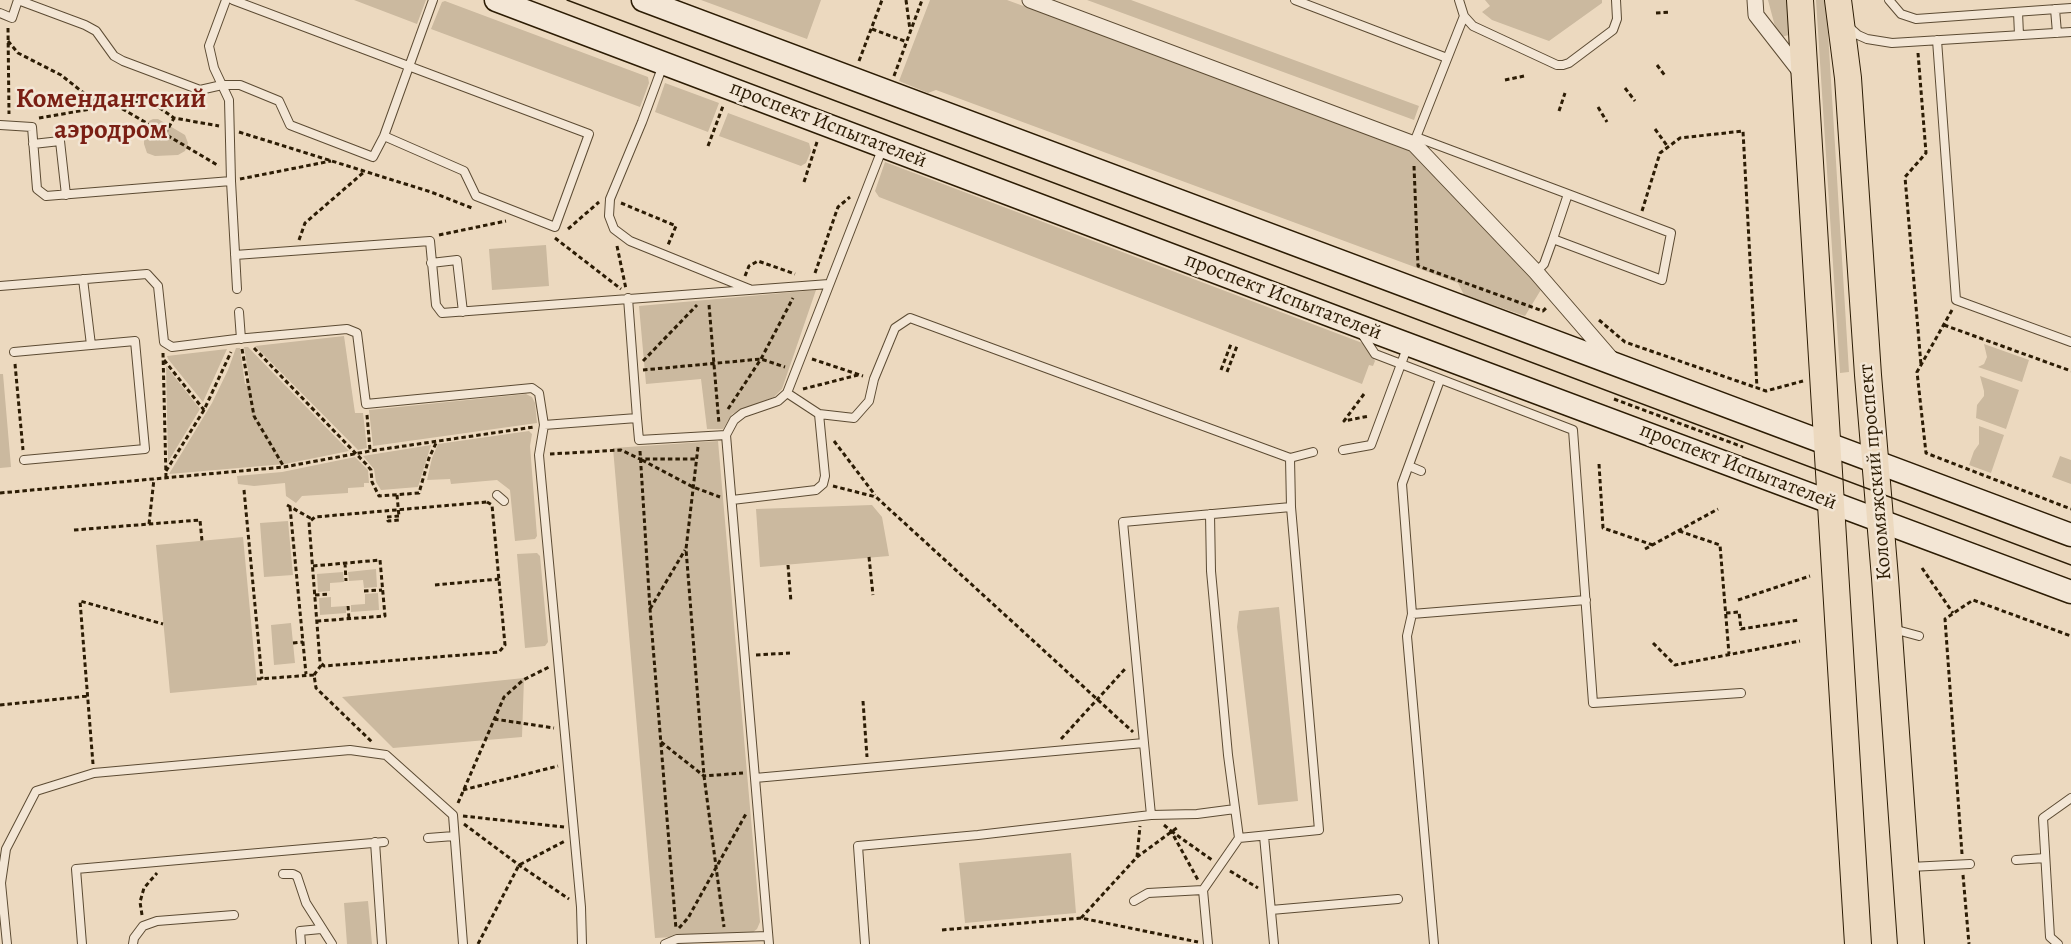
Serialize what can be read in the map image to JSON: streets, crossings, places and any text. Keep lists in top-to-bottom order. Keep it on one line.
{"streets":{"main road":["проспект Испытателей","Коломяжский проспект"]},"crossings":[["проспект Испытателей","Коломяжский проспект"]],"districts":["Комендантский аэродром"]}
